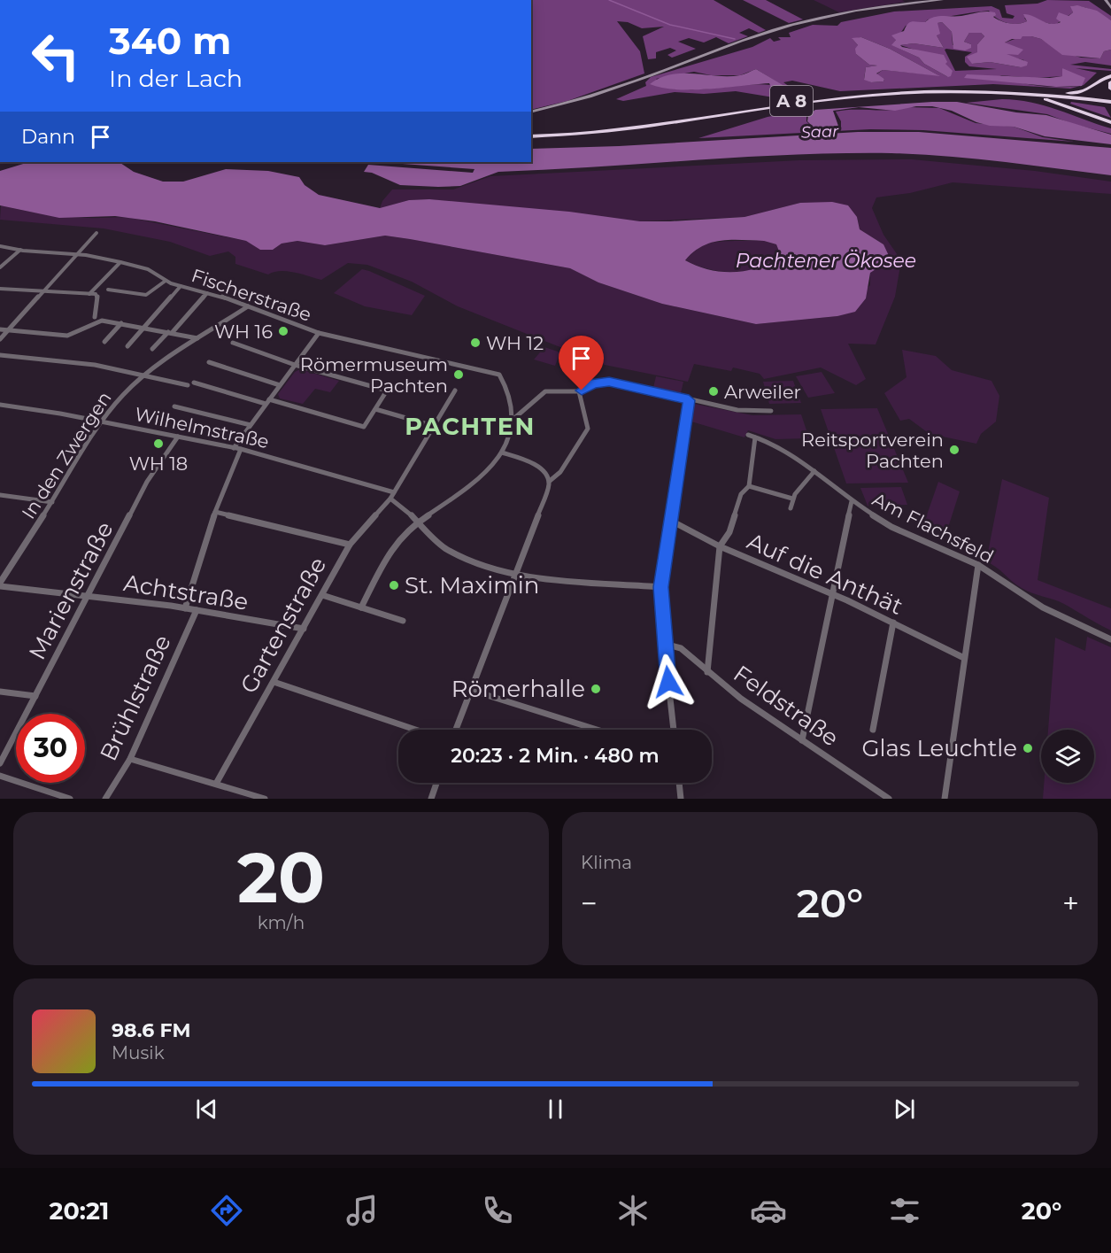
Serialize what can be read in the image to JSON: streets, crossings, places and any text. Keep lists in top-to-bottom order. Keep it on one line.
{"streets":{"highway":["A 8"],"street":["Fischerstraße","Wilhelmstraße","In den Zwergen","Am Flachsfeld","Auf die Anthät","Marienstraße","Achtstraße","Gartenstraße","Brühlstraße","Feldstraße"]},"crossings":[["Fischerstraße","In den Zwergen"],["Wilhelmstraße","In den Zwergen"],["Wilhelmstraße","Marienstraße"],["Wilhelmstraße","Gartenstraße"],["In den Zwergen","Achtstraße"],["Marienstraße","Achtstraße"],["Achtstraße","Gartenstraße"],["Achtstraße","Brühlstraße"]],"districts":["PACHTEN"],"water":["Saar","Pachtener Ökosee"],"places":["WH 16","WH 12","Römermuseum Pachten","Arweiler","WH 18","Reitsportverein Pachten","St. Maximin","Römerhalle","Glas Leuchtle"],"page":{"turn":["340 m","In der Lach"],"then":"Dann","limit":"30","trip":"20:23 · 2 Min. · 480 m","tile":[["20","km/h"],"Klima"],"heat":["−","20°","+"],"song":["98.6 FM","Musik"],"tabs":["20:21","20°"]}}
